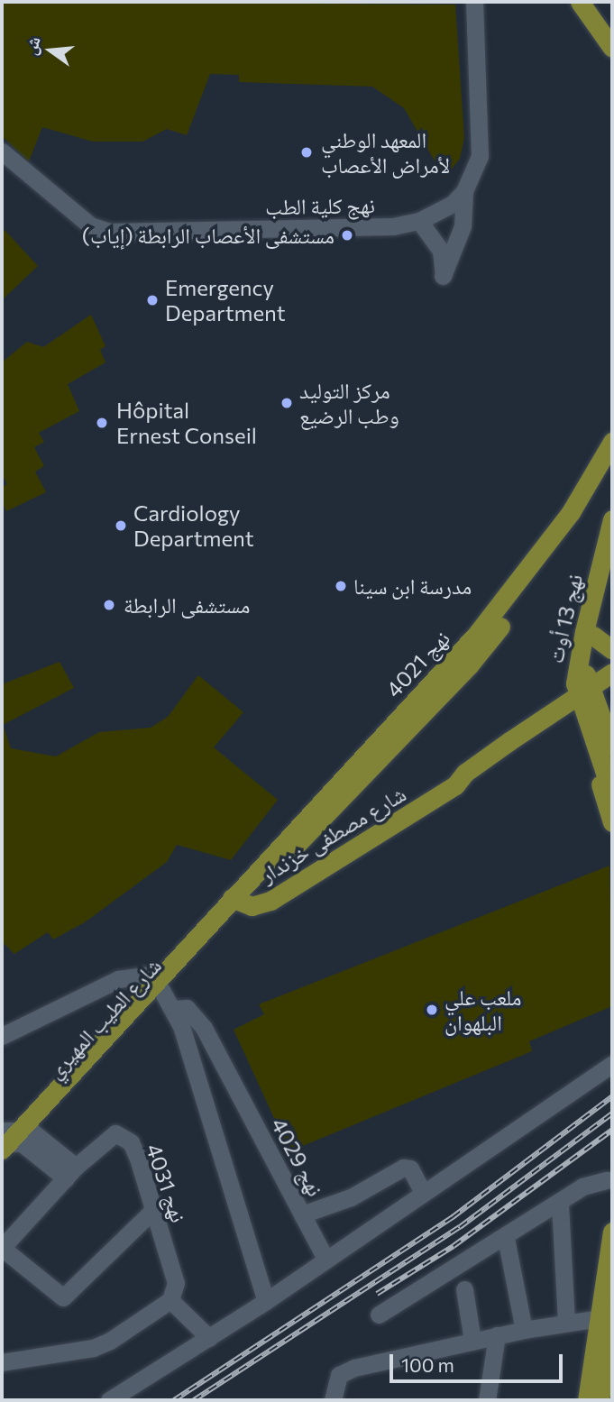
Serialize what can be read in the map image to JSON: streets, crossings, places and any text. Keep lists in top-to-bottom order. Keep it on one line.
{"streets":{"main road":["نهج 13 أوت","نهج 4021","شارع مصطفى خزندار","شارع الطيب المهيري"],"street":["نهج كلية الطب","نهج 4029","نهج 4031"]},"crossings":[["نهج 13 أوت","شارع مصطفى خزندار"],["نهج 4021","شارع مصطفى خزندار"],["نهج 4021","شارع الطيب المهيري"],["شارع مصطفى خزندار","شارع الطيب المهيري"]],"places":["المعهد الوطني لأمراض الأعصاب","مستشفى الأعصاب الرابطة (إياب)","Emergency Department","مركز التوليد وطب الرضيع","Hôpital Ernest Conseil","Cardiology Department","مدرسة ابن سينا","مستشفى الرابطة","ملعب علي البلهوان"],"scale_bar":"100 m","north":"left"}
